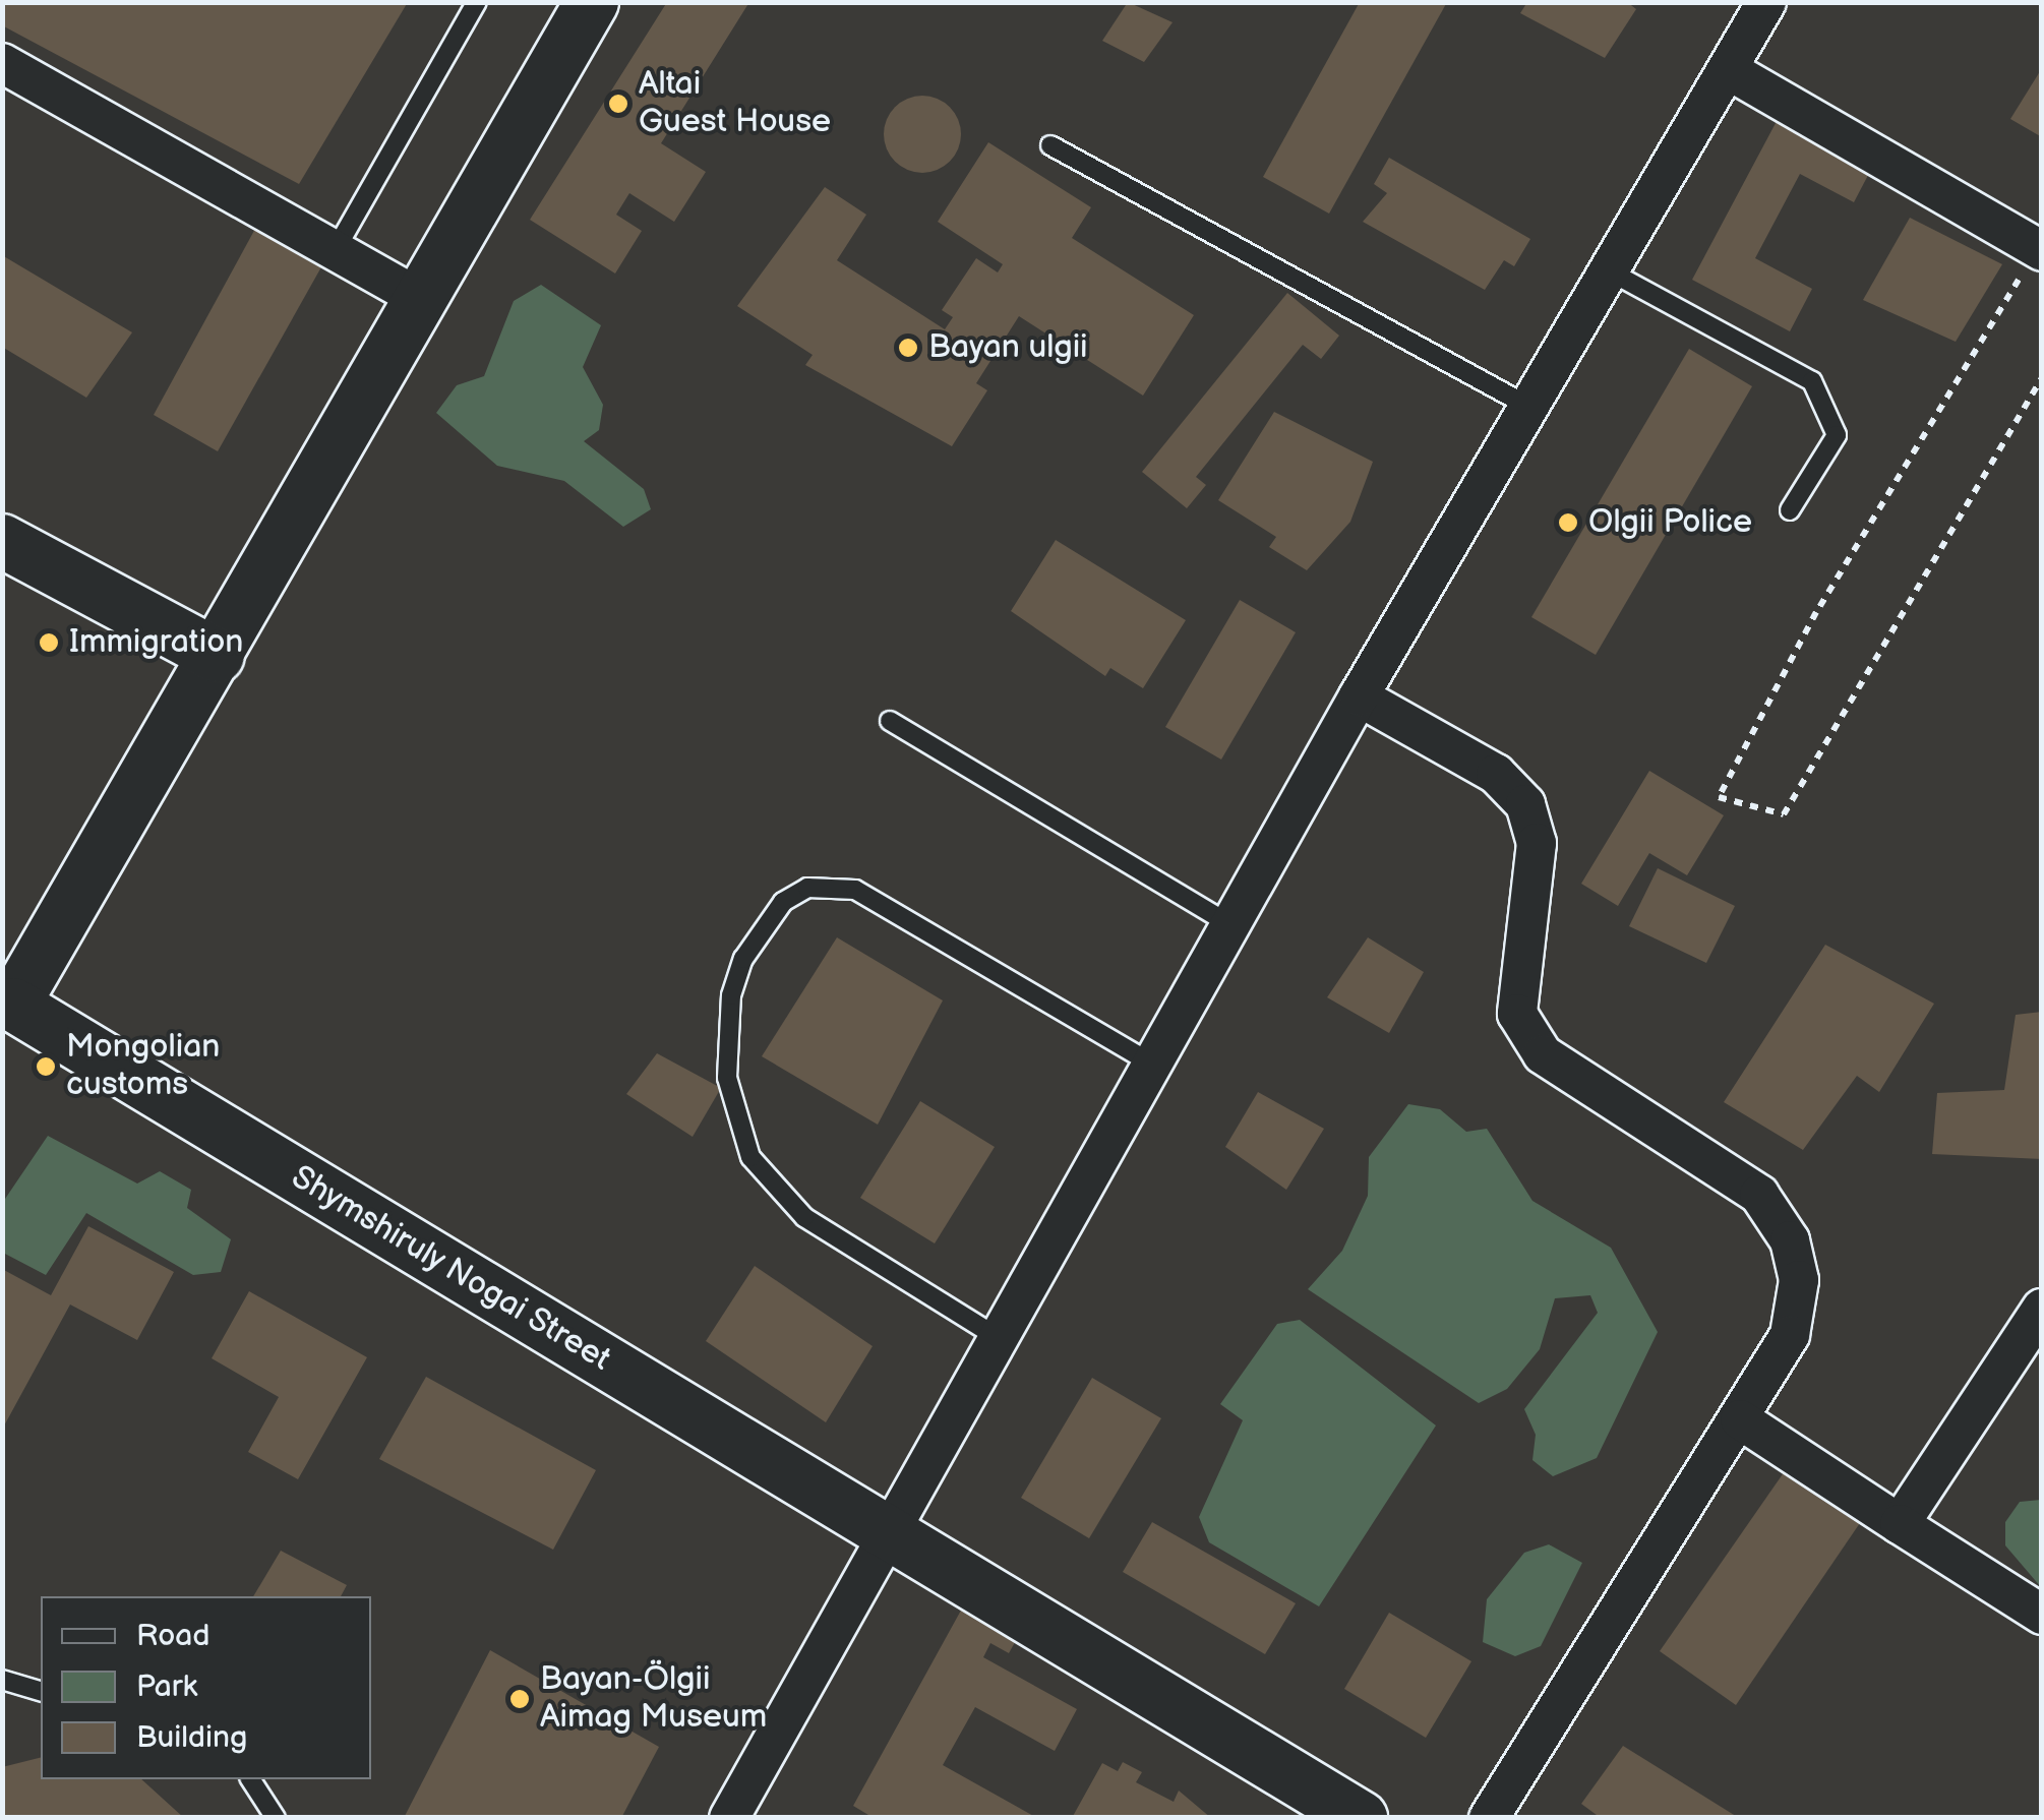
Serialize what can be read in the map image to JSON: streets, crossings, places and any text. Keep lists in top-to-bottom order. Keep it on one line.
{"streets":{"street":["Shymshiruly Nogai Street"]},"places":["Altai Guest House","Bayan ulgii","Olgii Police","Immigration","Mongolian customs","Bayan-Ölgii Aimag Museum"],"legend":["Road","Park","Building"]}
